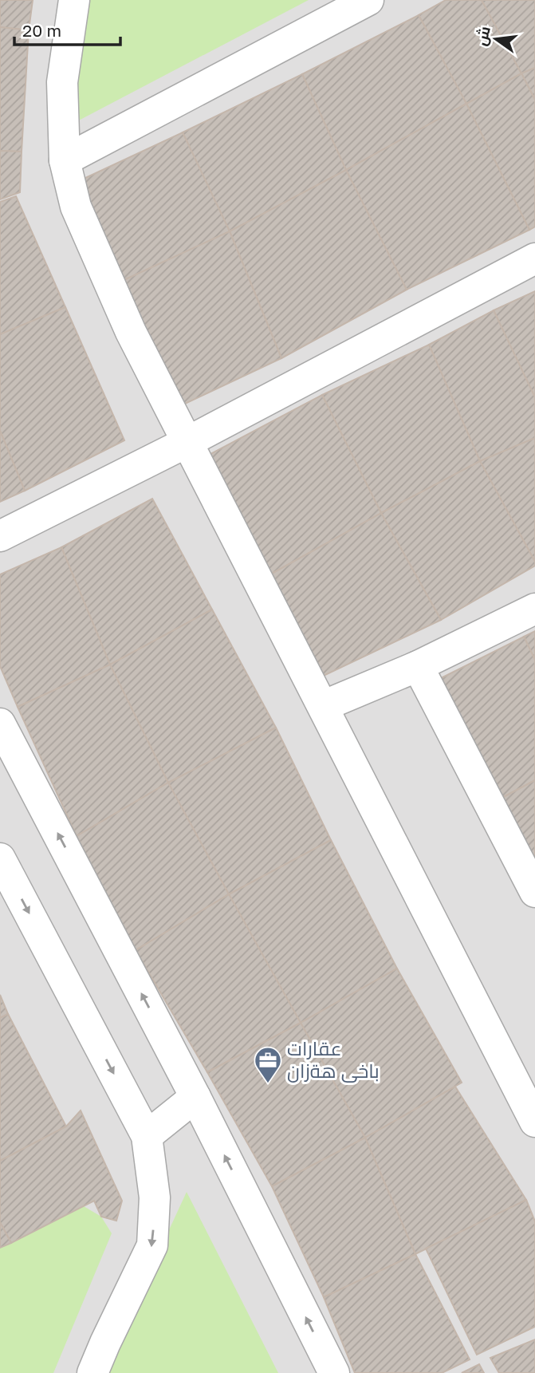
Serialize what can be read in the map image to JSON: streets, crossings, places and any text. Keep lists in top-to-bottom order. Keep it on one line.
{"places":{"office":["عقارات باخی هةزان"]},"scale_bar":"20 m","north":"left"}
